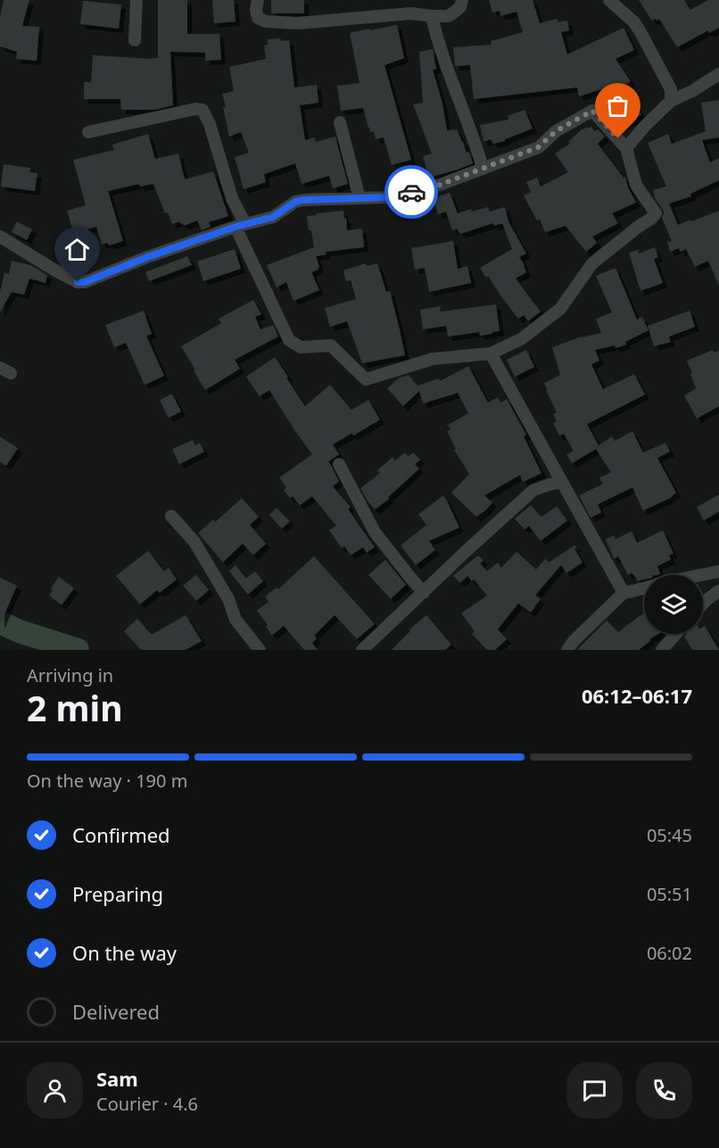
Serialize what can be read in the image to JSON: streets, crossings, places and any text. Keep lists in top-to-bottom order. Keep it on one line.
{"page":{"heading":["2 min","Arriving in","06:12–06:17"],"panel":["Sam","Courier · 4.6"],"bar":"On the way · 190 m","list":[["Confirmed","05:45"],["Preparing","05:51"],["On the way","06:02"],"Delivered"]}}
